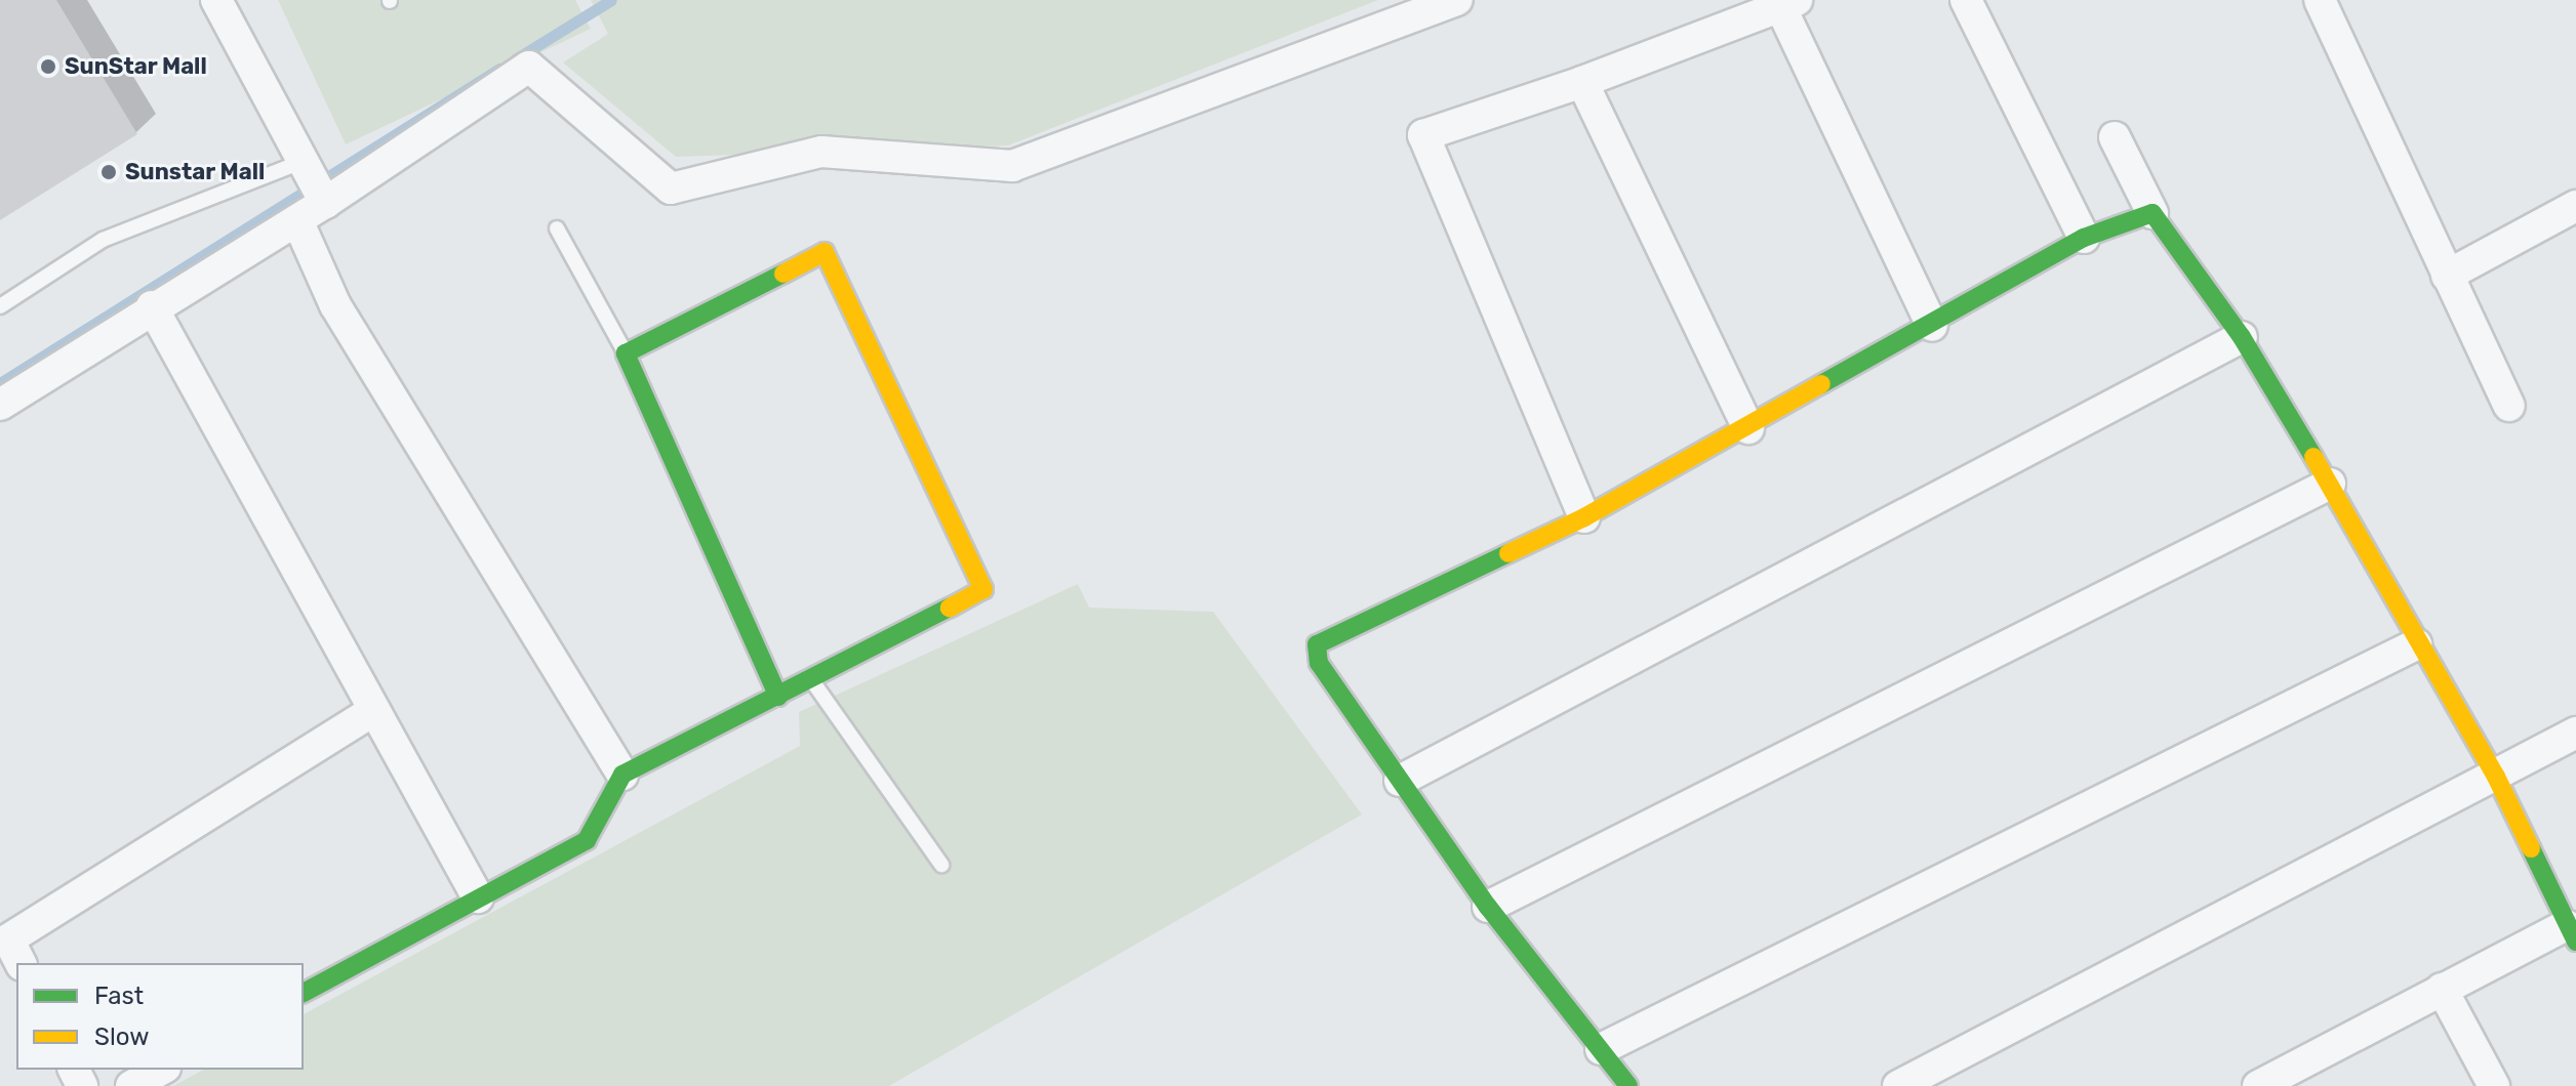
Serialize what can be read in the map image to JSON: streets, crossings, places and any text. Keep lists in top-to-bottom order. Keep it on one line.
{"places":["SunStar Mall","Sunstar Mall"],"legend":["Fast","Slow"]}
